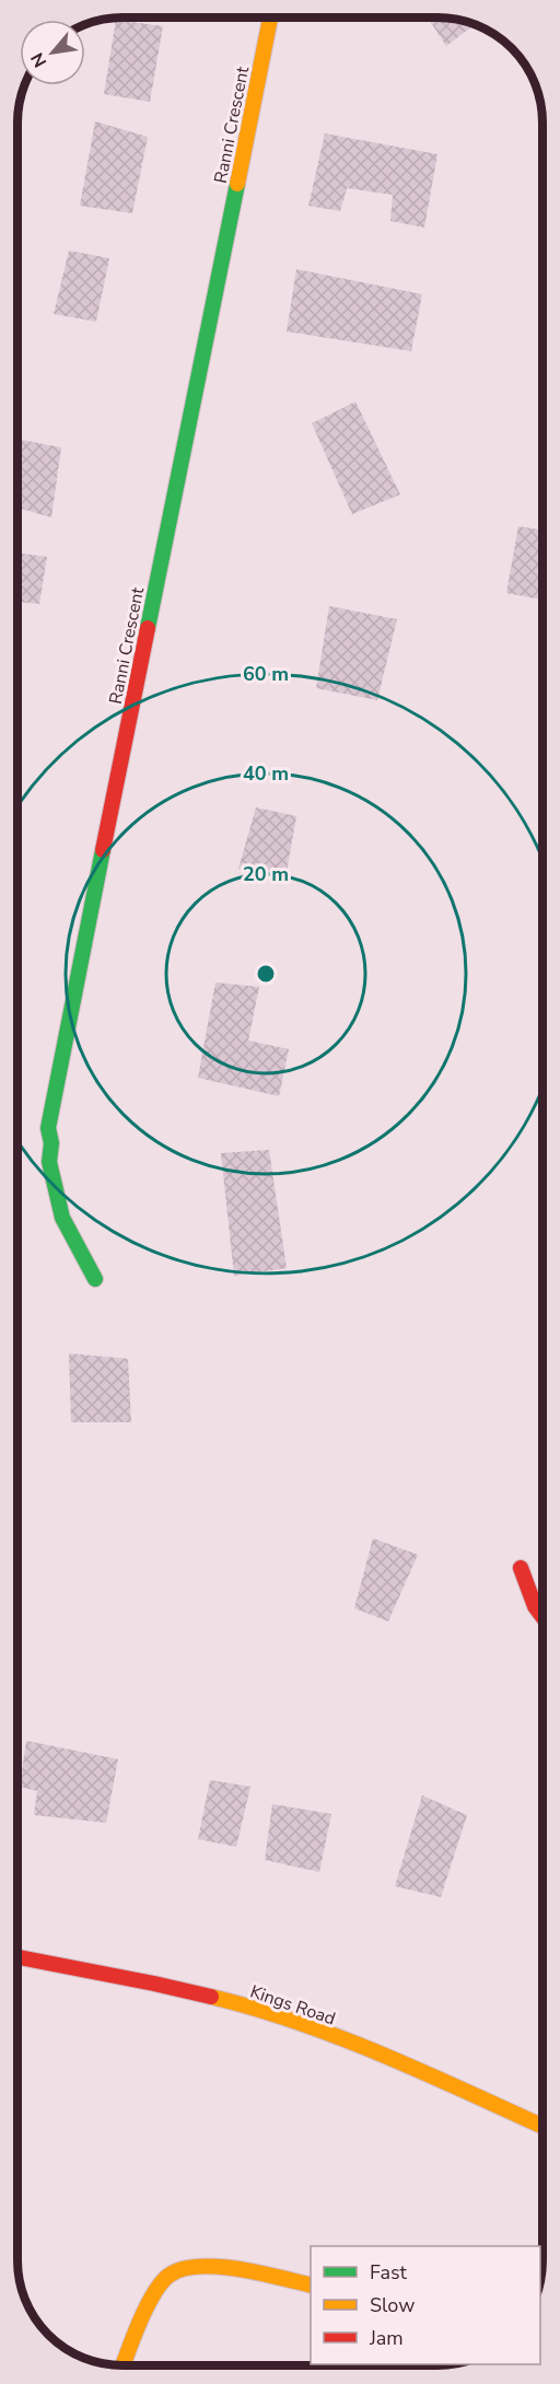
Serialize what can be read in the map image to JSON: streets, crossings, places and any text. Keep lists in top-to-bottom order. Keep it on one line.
{"streets":{"street":["Ranni Crescent","Kings Road"]},"legend":["Fast","Slow","Jam"],"north":"bottom left","rings":["60 m","40 m","20 m"]}
